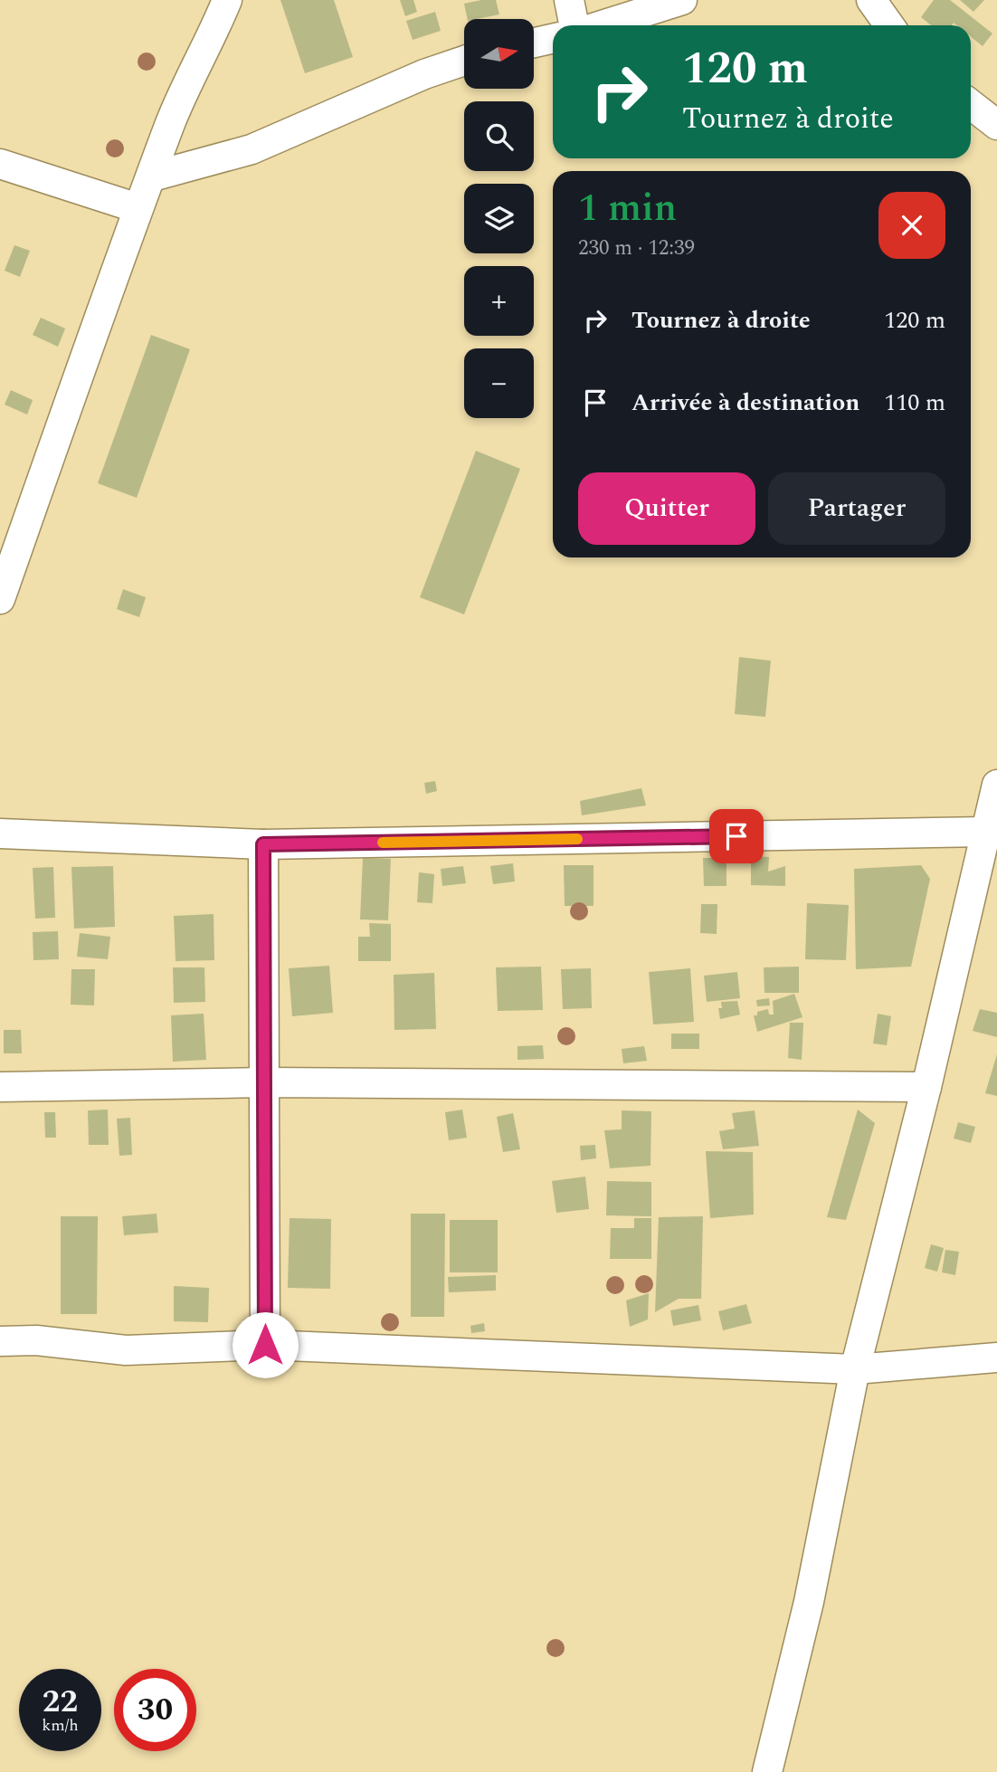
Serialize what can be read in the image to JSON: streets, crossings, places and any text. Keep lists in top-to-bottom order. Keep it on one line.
{"north":"right","page":{"map_buttons":["+","−"],"turn":["120 m","Tournez à droite"],"heading":["1 min","230 m · 12:39"],"list":[{"name":"Tournez à droite","value":"120 m"},{"name":"Arrivée à destination","value":"110 m"}],"buttons":["Quitter","Partager"],"speed":"22 km/h","limit":"30"}}
